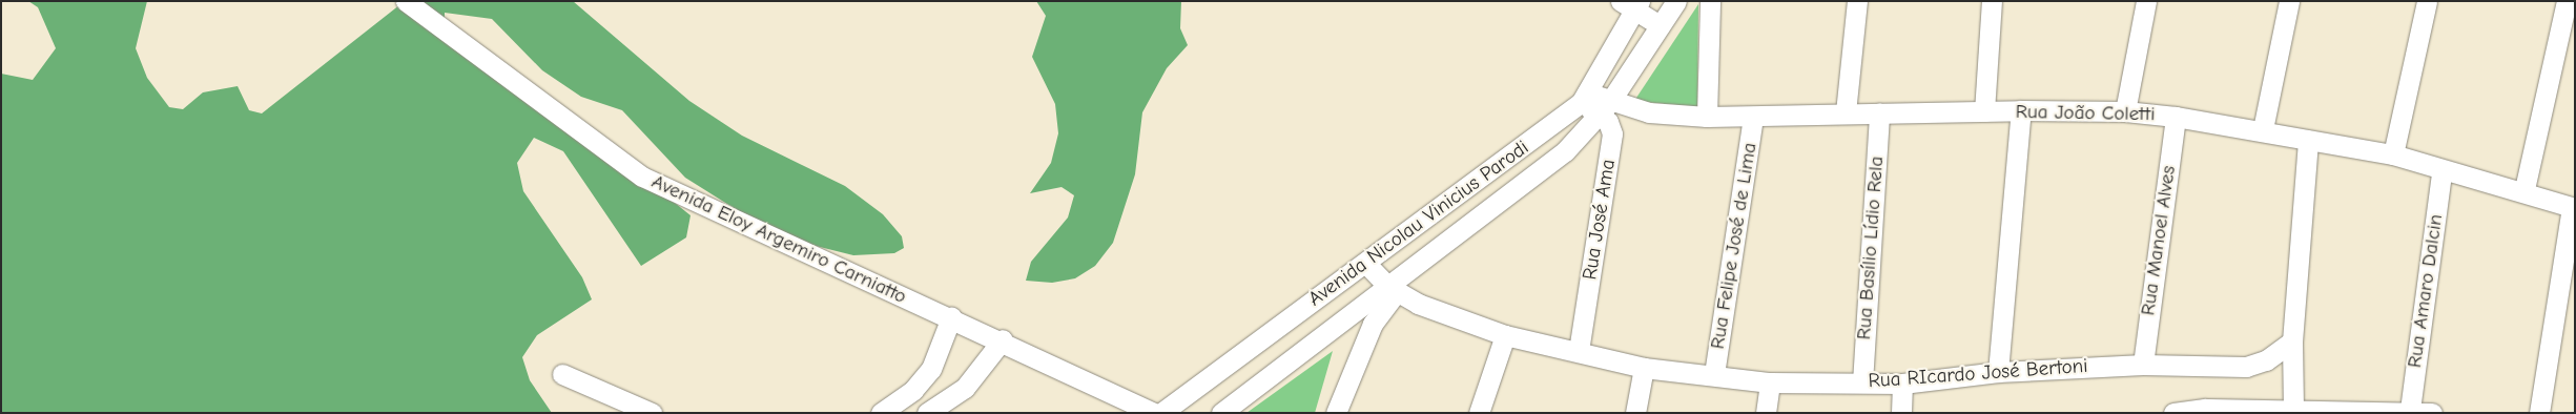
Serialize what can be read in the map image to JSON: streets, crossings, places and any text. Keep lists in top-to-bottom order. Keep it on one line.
{"streets":{"street":["Rua João Coletti","Rua José Ama","Avenida Nicolau Vinicius Parodi","Avenida Eloy Argemiro Carniatto","Rua Manoel Alves","Rua Felipe José de Lima","Rua Basílio Lídio Rela","Rua Amaro Dalcin","Rua RIcardo José Bertoni"]},"crossings":[["Rua João Coletti","Rua José Ama"],["Rua João Coletti","Avenida Nicolau Vinicius Parodi"],["Rua João Coletti","Rua Manoel Alves"],["Rua João Coletti","Rua Felipe José de Lima"],["Rua João Coletti","Rua Basílio Lídio Rela"],["Rua João Coletti","Rua Amaro Dalcin"],["Rua José Ama","Avenida Nicolau Vinicius Parodi"],["Rua José Ama","Rua RIcardo José Bertoni"],["Avenida Nicolau Vinicius Parodi","Rua RIcardo José Bertoni"],["Rua Manoel Alves","Rua RIcardo José Bertoni"],["Rua Felipe José de Lima","Rua RIcardo José Bertoni"],["Rua Basílio Lídio Rela","Rua RIcardo José Bertoni"]]}
